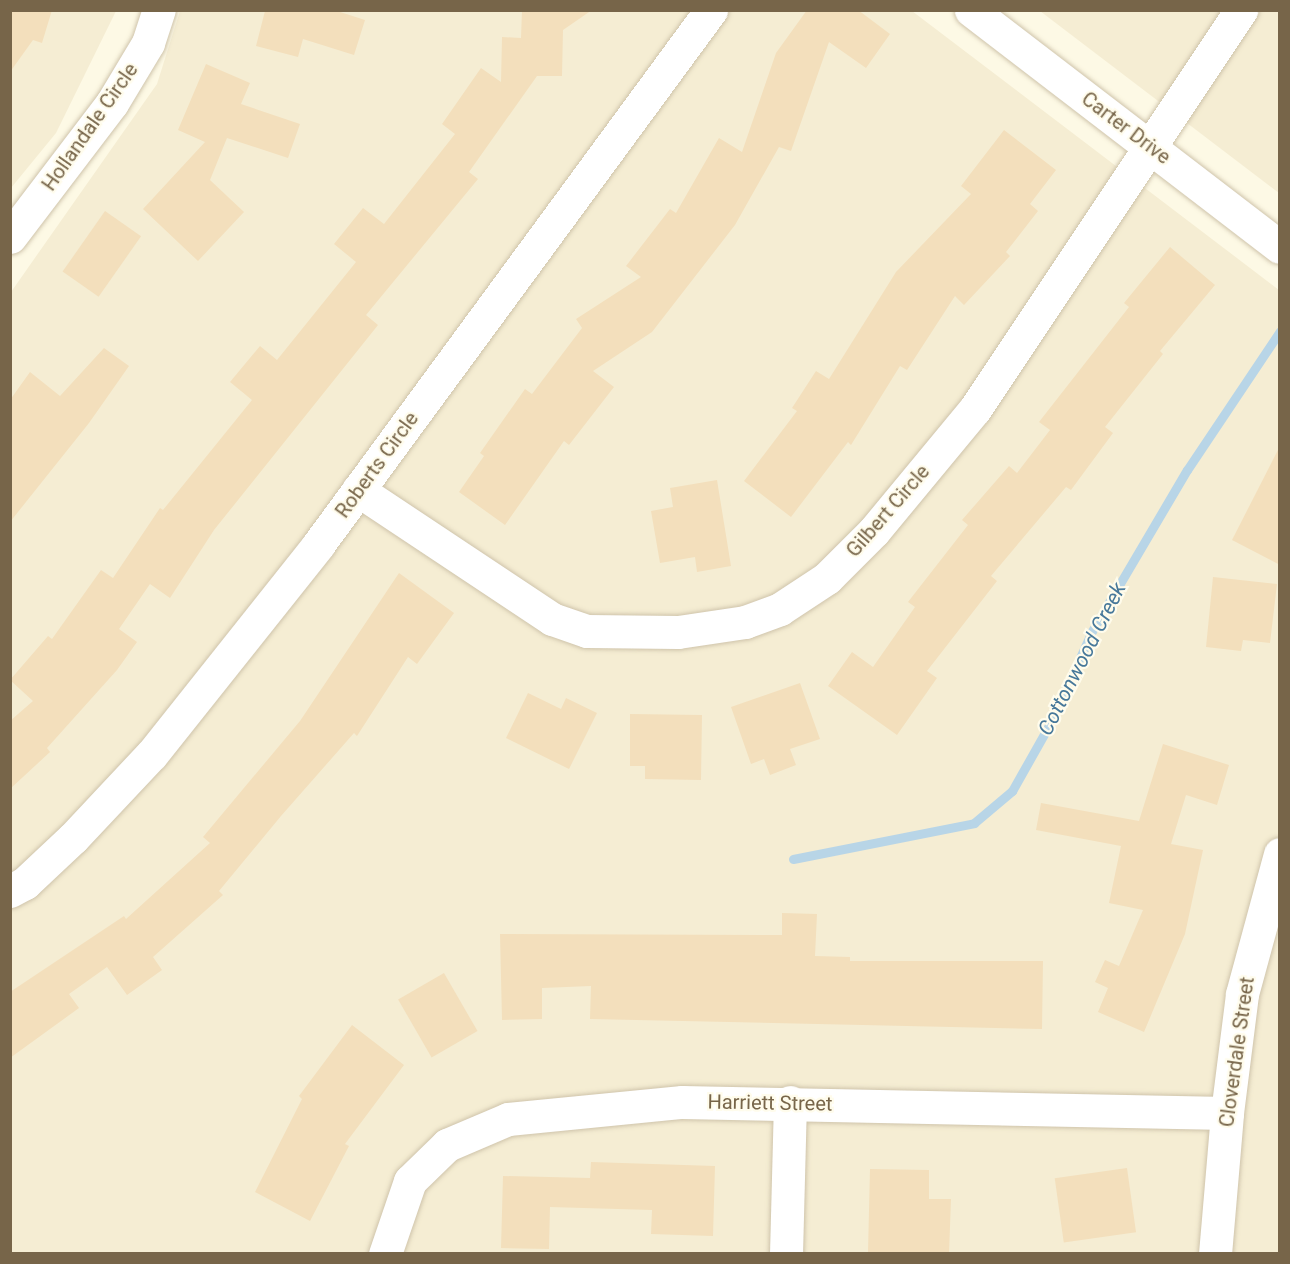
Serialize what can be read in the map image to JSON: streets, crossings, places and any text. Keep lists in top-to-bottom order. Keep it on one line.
{"streets":{"street":["Hollandale Circle","Carter Drive","Roberts Circle","Gilbert Circle","Cloverdale Street","Harriett Street"]},"crossings":[["Carter Drive","Gilbert Circle"],["Roberts Circle","Gilbert Circle"],["Cloverdale Street","Harriett Street"]],"water":["Cottonwood Creek"]}
